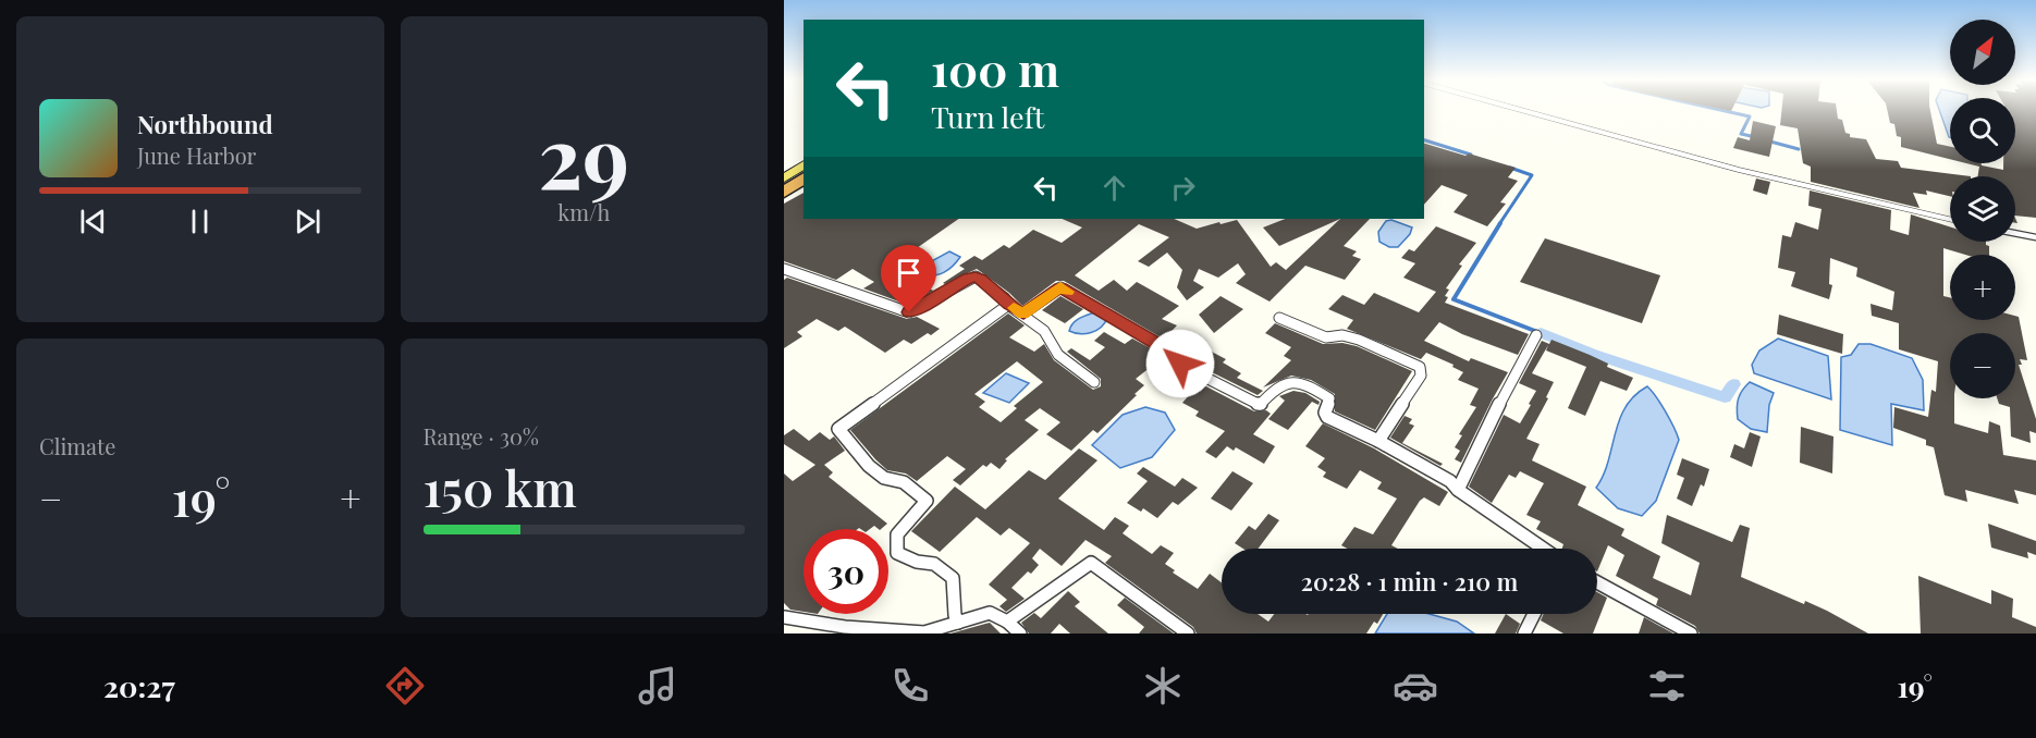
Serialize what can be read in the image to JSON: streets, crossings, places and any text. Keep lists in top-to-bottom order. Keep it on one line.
{"north":"top right","page":{"tile":[["29","km/h"],"Climate",["Range · 30%","150 km"]],"map_buttons":["+","−"],"turn":["100 m","Turn left"],"song":["Northbound","June Harbor"],"heat":["−","19°","+"],"limit":"30","trip":"20:28 · 1 min · 210 m","tabs":["20:27","19°"]}}
